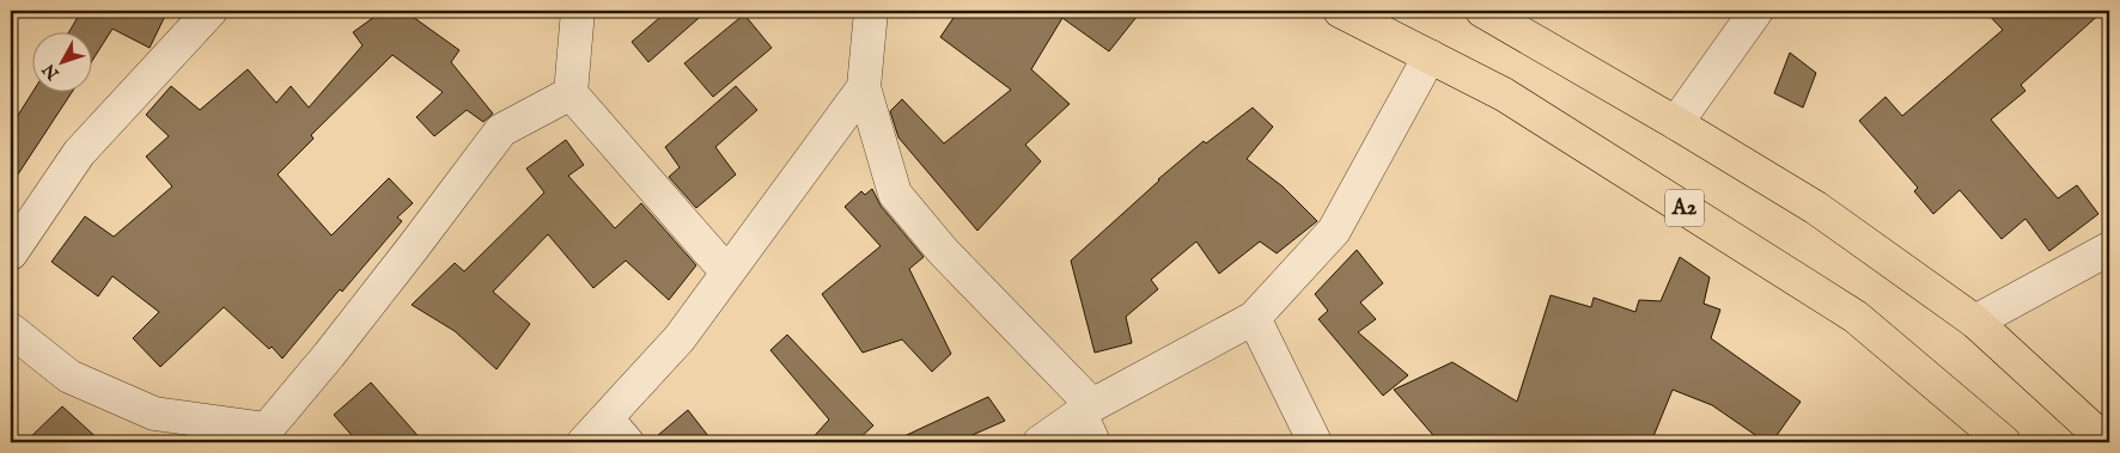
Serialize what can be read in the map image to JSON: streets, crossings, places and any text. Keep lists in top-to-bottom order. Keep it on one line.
{"streets":{"highway":["A2"]},"north":"bottom left"}
